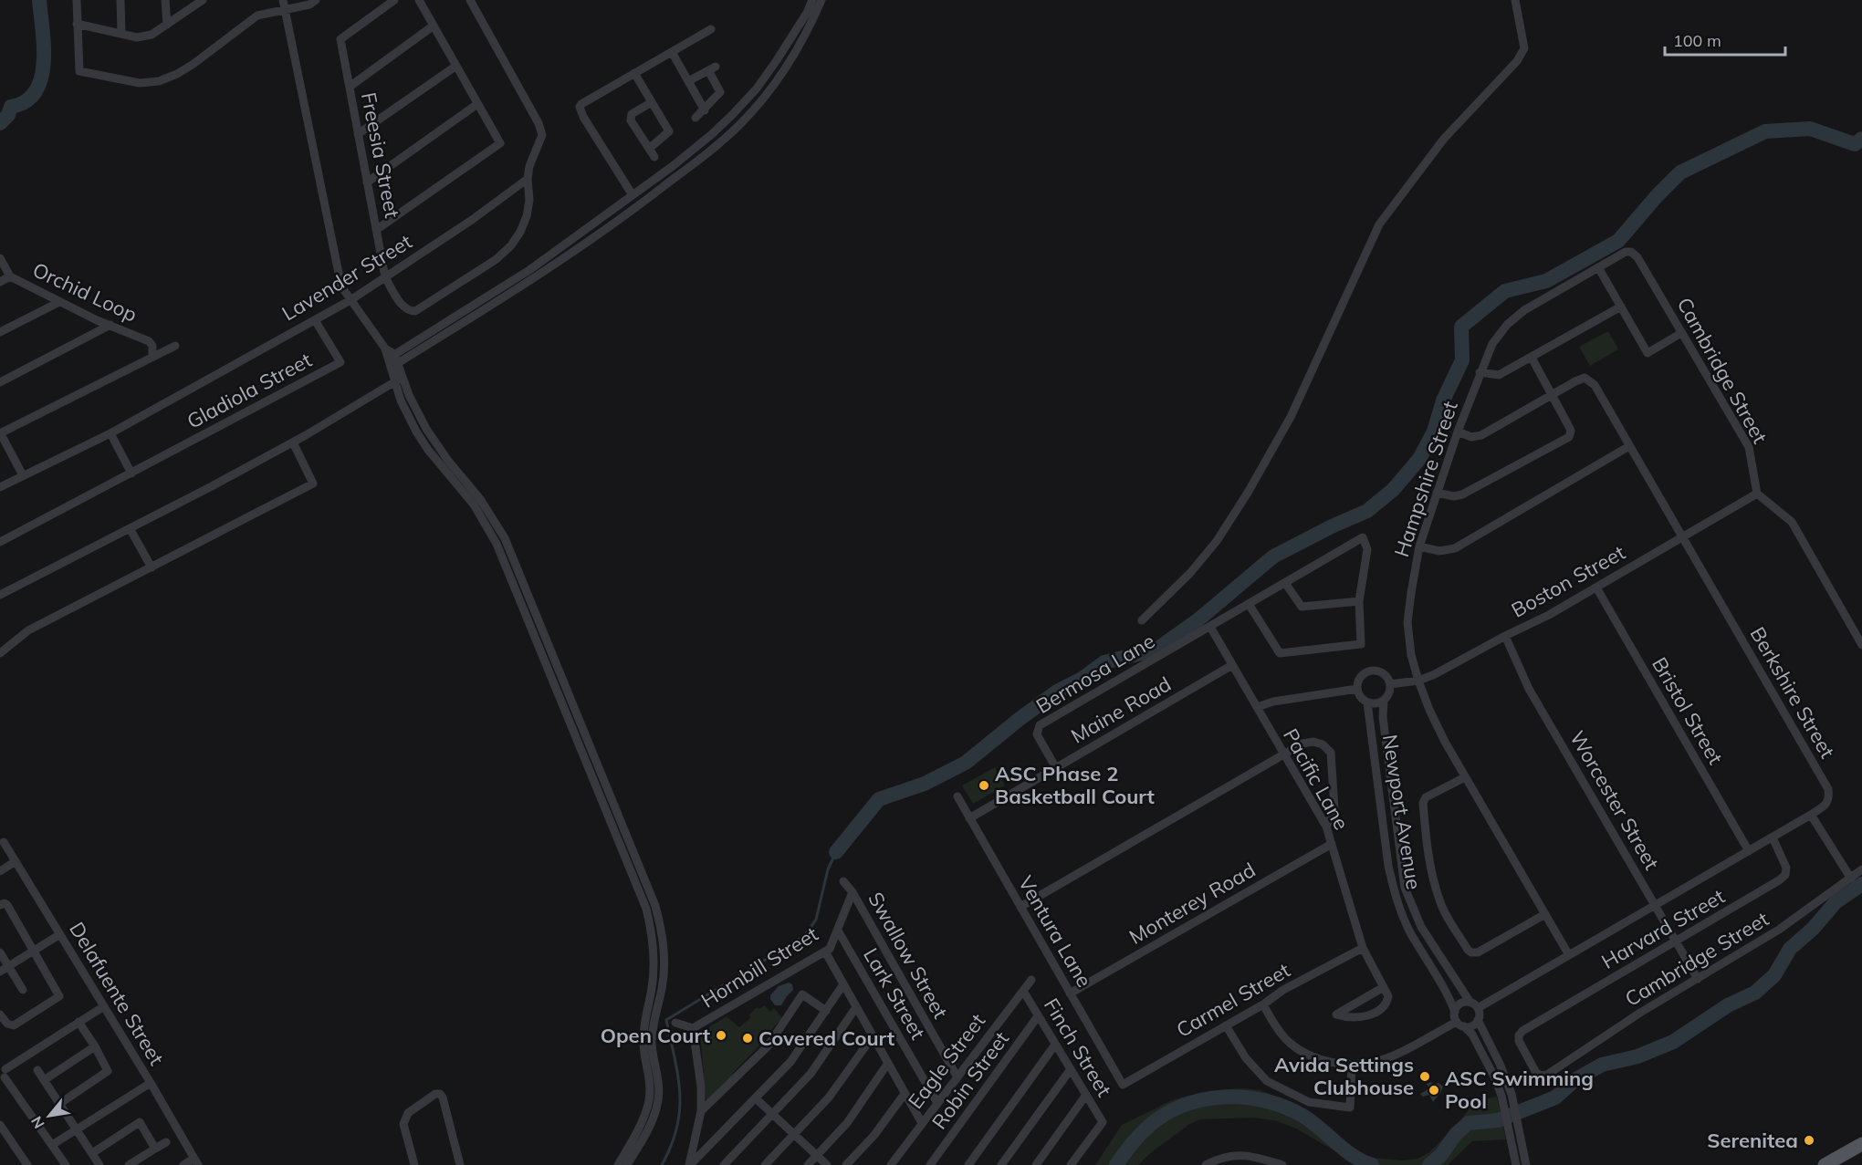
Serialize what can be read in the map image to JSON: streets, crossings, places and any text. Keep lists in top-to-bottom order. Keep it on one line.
{"streets":{"street":["Freesia Street","Lavender Street","Orchid Loop","Cambridge Street","Gladiola Street","Hampshire Street","Boston Street","Bermosa Lane","Berkshire Street","Maine Road","Bristol Street","Pacific Lane","Worcester Street","Newport Avenue","Monterey Road","Harvard Street","Ventura Lane","Swallow Street","Hornbill Street","Delafuente Street","Lark Street","Carmel Street","Finch Street","Eagle Street","Robin Street"]},"crossings":[["Freesia Street","Lavender Street"],["Lavender Street","Gladiola Street"],["Cambridge Street","Hampshire Street"],["Cambridge Street","Boston Street"],["Cambridge Street","Worcester Street"],["Cambridge Street","Harvard Street"],["Hampshire Street","Boston Street"],["Hampshire Street","Berkshire Street"],["Boston Street","Berkshire Street"],["Boston Street","Bristol Street"],["Boston Street","Worcester Street"],["Boston Street","Newport Avenue"],["Bermosa Lane","Maine Road"],["Bermosa Lane","Pacific Lane"],["Berkshire Street","Bristol Street"],["Berkshire Street","Worcester Street"],["Berkshire Street","Newport Avenue"],["Berkshire Street","Harvard Street"],["Maine Road","Pacific Lane"],["Maine Road","Ventura Lane"],["Pacific Lane","Monterey Road"],["Pacific Lane","Carmel Street"],["Worcester Street","Harvard Street"],["Monterey Road","Ventura Lane"],["Ventura Lane","Carmel Street"],["Swallow Street","Hornbill Street"],["Swallow Street","Eagle Street"],["Hornbill Street","Lark Street"],["Lark Street","Eagle Street"],["Finch Street","Eagle Street"],["Finch Street","Robin Street"]],"places":["ASC Phase 2 Basketball Court","Open Court","Covered Court","Avida Settings Clubhouse","ASC Swimming Pool","Serenitea"],"scale_bar":"100 m","north":"bottom left"}
